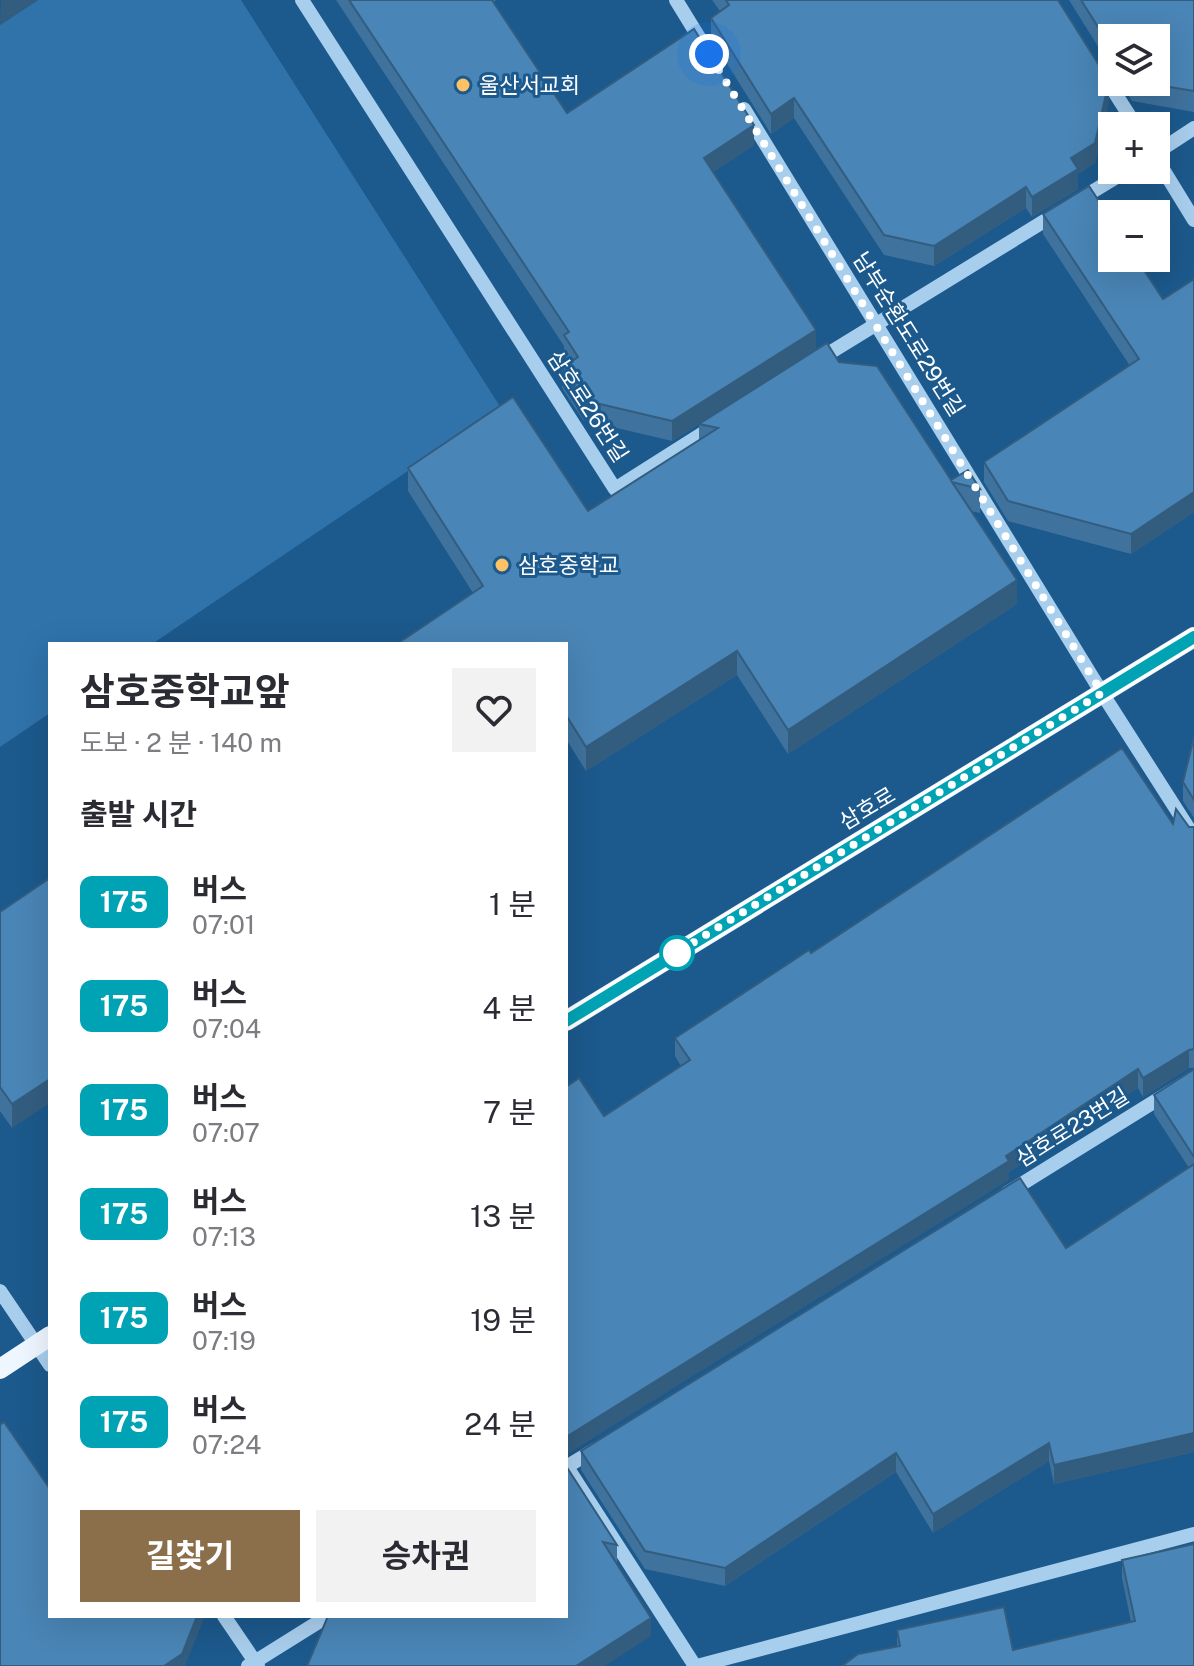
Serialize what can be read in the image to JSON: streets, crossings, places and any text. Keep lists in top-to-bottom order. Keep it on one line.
{"streets":{"main road":["삼호로"],"street":["남부순환도로29번길","삼호로26번길","삼호로23번길"]},"crossings":[["남부순환도로29번길","삼호로"]],"places":["울산서교회","삼호중학교"],"lines":["bus line 175"],"page":{"map_buttons":["+","−"],"heading":[["삼호중학교앞","도보 · 2 분 · 140 m"],"출발 시간"],"list":[{"mark":"175","name":"버스","note":"07:01","value":"1 분"},{"mark":"175","name":"버스","note":"07:04","value":"4 분"},{"mark":"175","name":"버스","note":"07:07","value":"7 분"},{"mark":"175","name":"버스","note":"07:13","value":"13 분"},{"mark":"175","name":"버스","note":"07:19","value":"19 분"},{"mark":"175","name":"버스","note":"07:24","value":"24 분"}],"buttons":["길찾기","승차권"]}}
